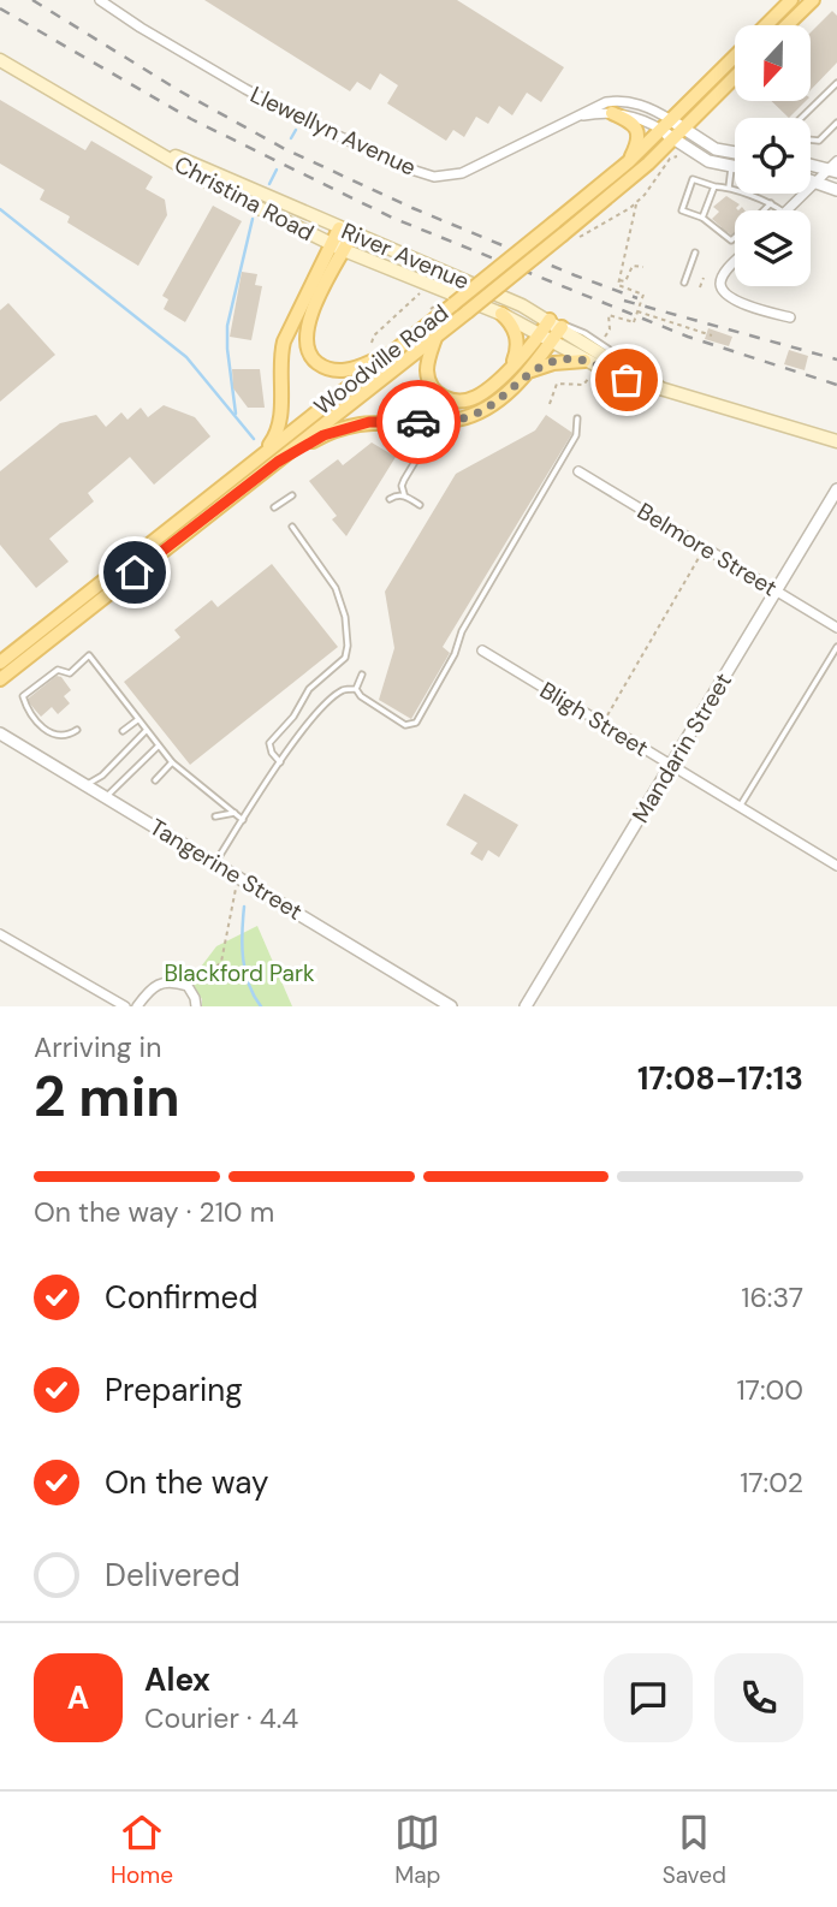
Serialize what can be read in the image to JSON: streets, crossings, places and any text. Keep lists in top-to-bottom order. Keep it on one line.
{"streets":{"main road":["Christina Road","River Avenue","Woodville Road"],"street":["Llewellyn Avenue","Belmore Street","Bligh Street","Mandarin Street","Tangerine Street"]},"crossings":[["Llewellyn Avenue","Woodville Road"],["Christina Road","River Avenue"],["Belmore Street","Mandarin Street"],["Bligh Street","Mandarin Street"]],"parks":["Blackford Park"],"north":"bottom","page":{"heading":["2 min","Arriving in","17:08–17:13"],"panel":["Alex","Courier · 4.4"],"bar":"On the way · 210 m","list":[["Confirmed","16:37"],["Preparing","17:00"],["On the way","17:02"],"Delivered"],"round":"A","tabs":["Home","Map","Saved"]}}
